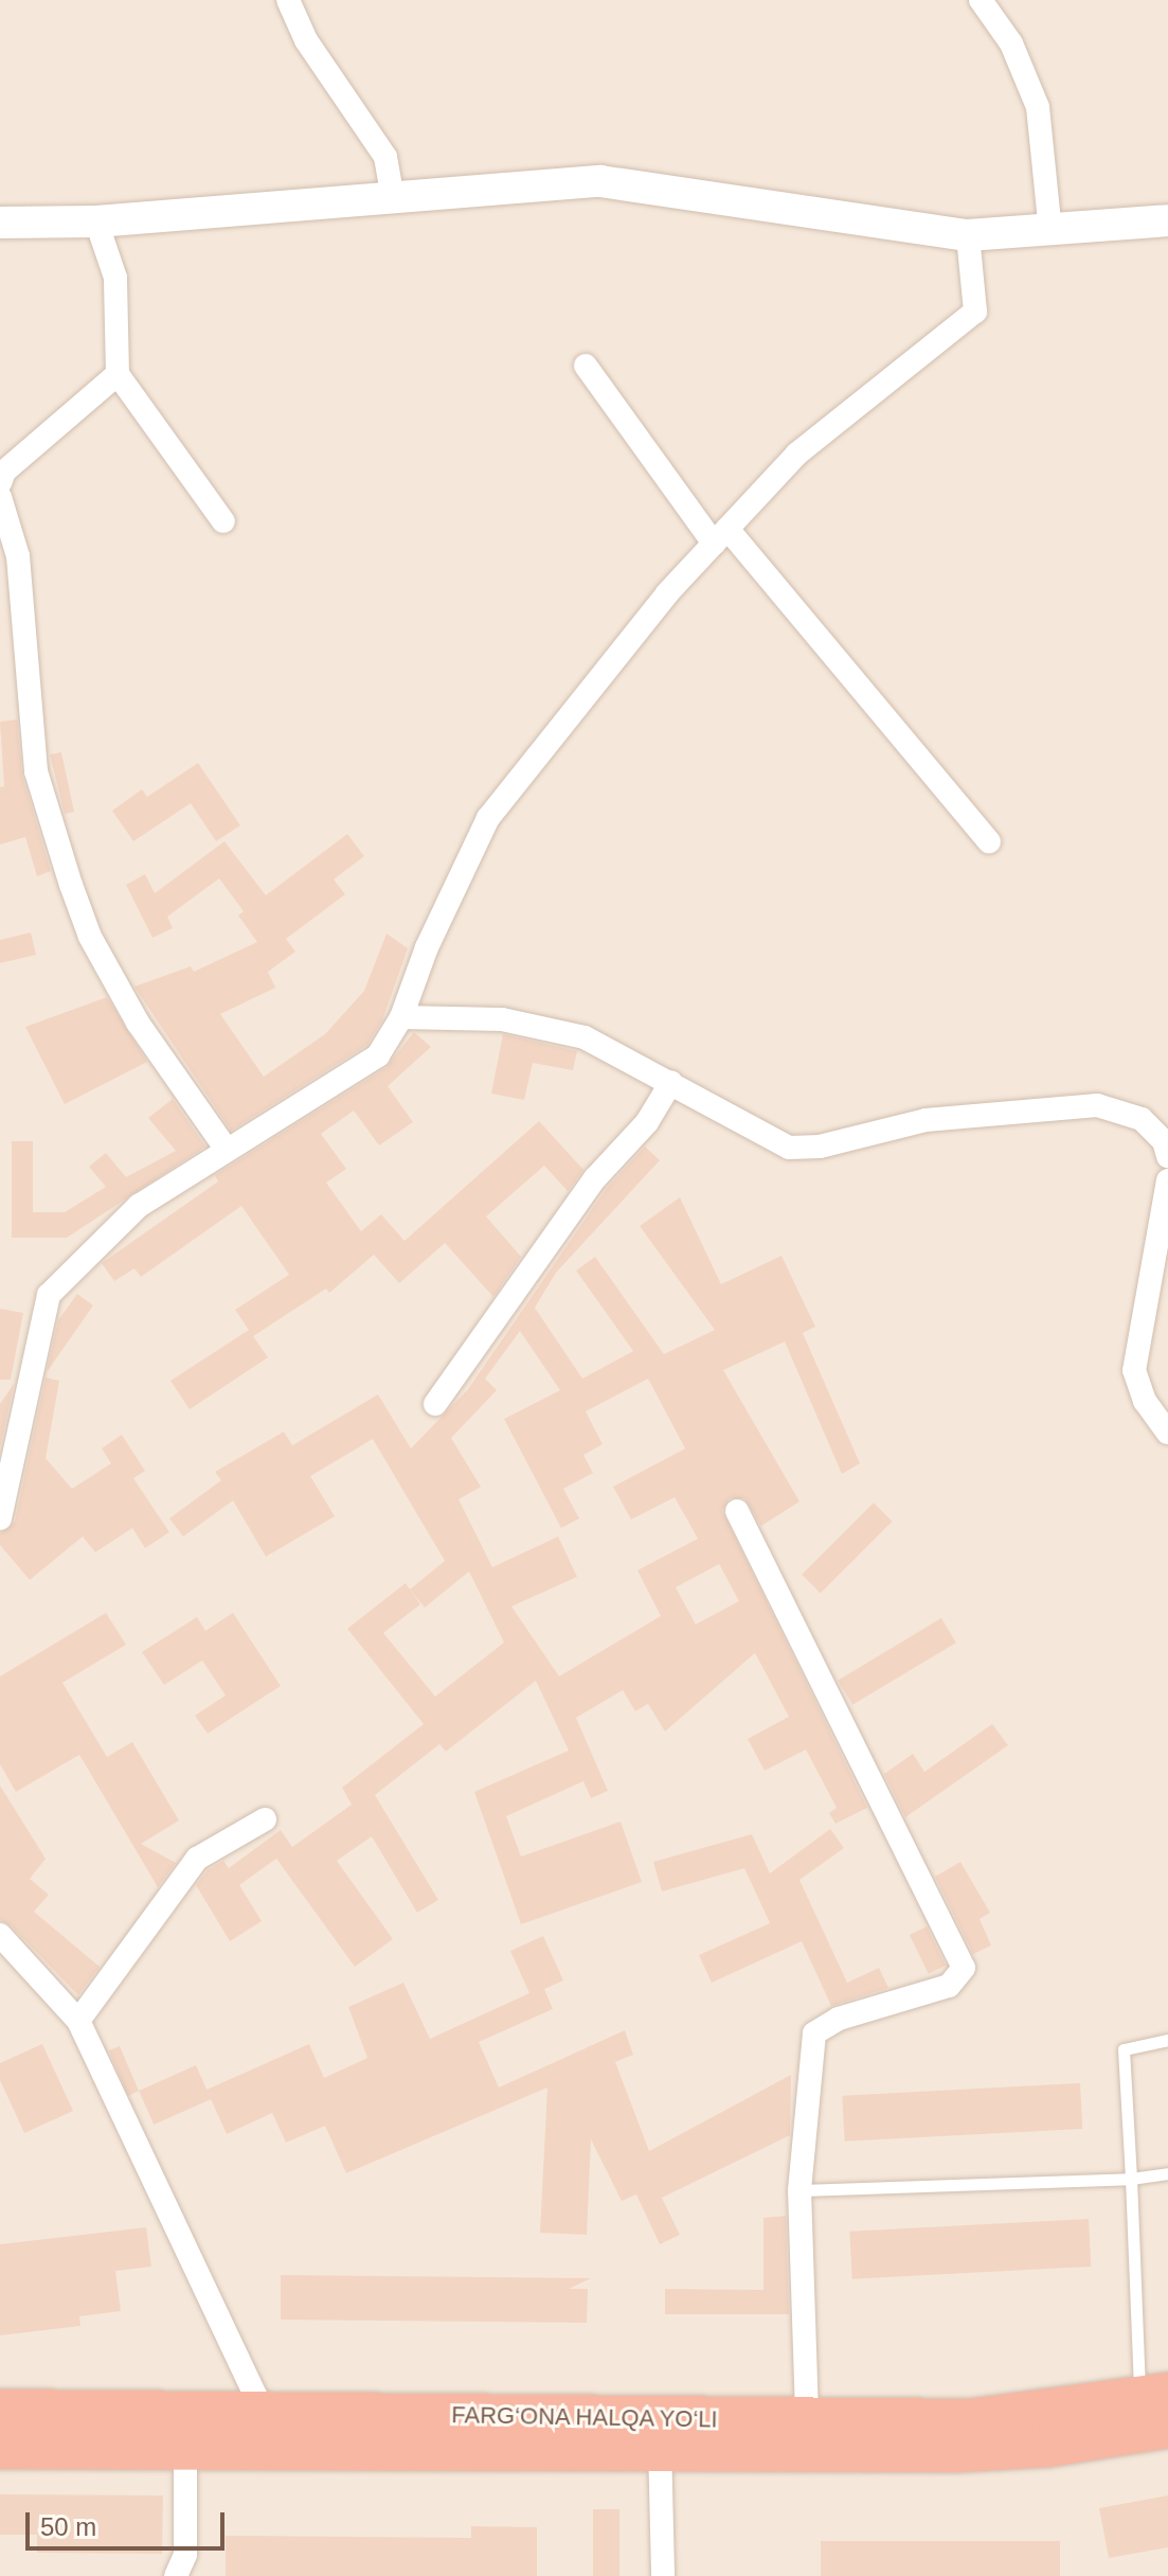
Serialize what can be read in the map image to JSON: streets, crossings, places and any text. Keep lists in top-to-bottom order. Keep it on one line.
{"streets":{"highway":["FARG‘ONA HALQA YO‘LI"]},"scale_bar":"50 m"}
